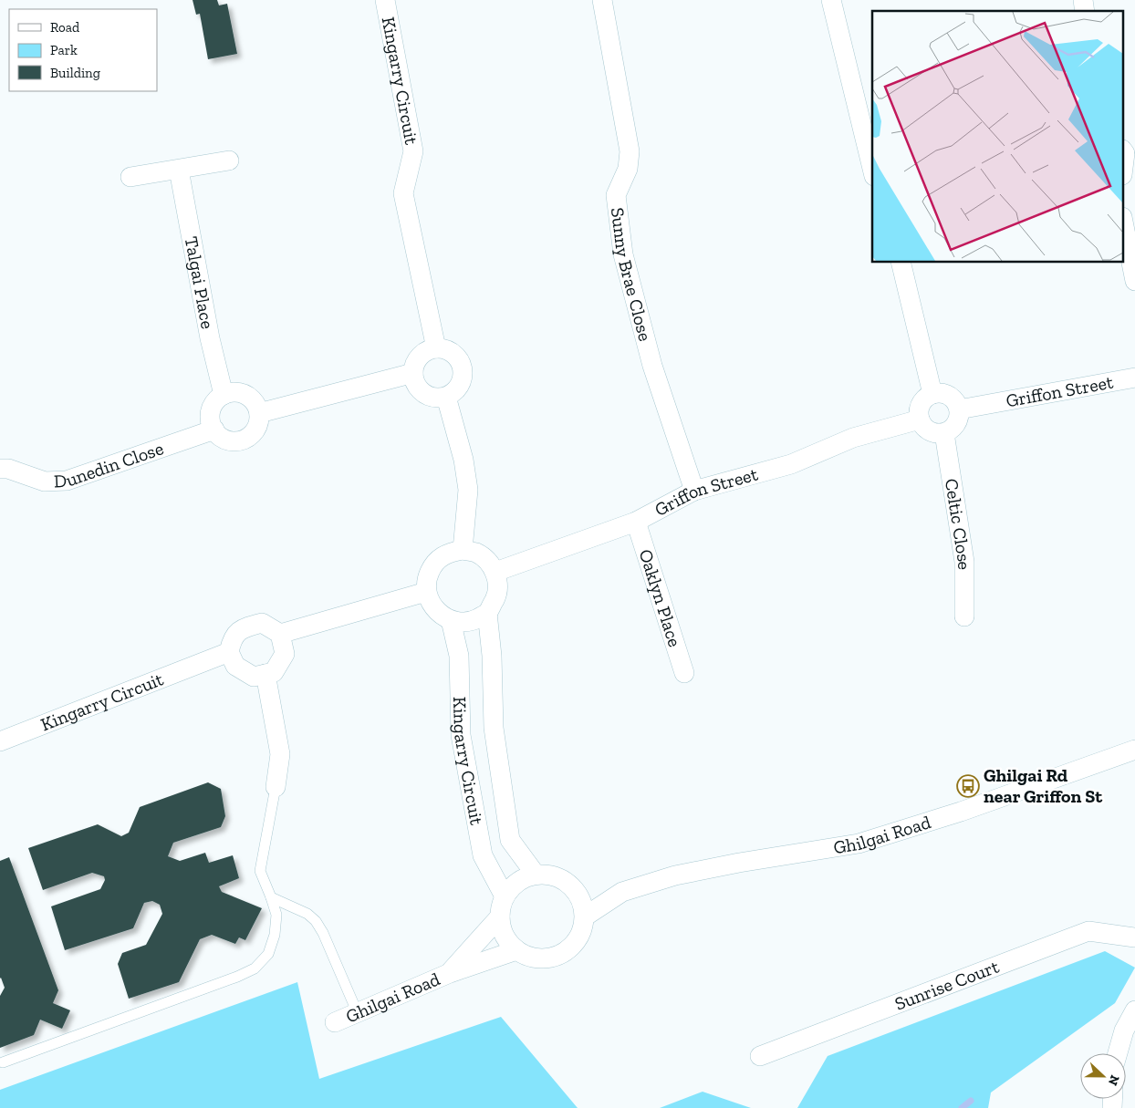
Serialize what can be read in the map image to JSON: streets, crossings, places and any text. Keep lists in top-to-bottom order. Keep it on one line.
{"streets":{"street":["Kingarry Circuit","Sunny Brae Close","Talgai Place","Griffon Street","Dunedin Close","Celtic Close","Oaklyn Place","Ghilgai Road","Sunrise Court"]},"crossings":[["Kingarry Circuit","Griffon Street"],["Kingarry Circuit","Ghilgai Road"],["Sunny Brae Close","Griffon Street"],["Talgai Place","Dunedin Close"],["Griffon Street","Celtic Close"],["Griffon Street","Oaklyn Place"]],"places":{"bus stop":["Ghilgai Rd near Griffon St"]},"legend":["Road","Park","Building"],"north":"right"}
